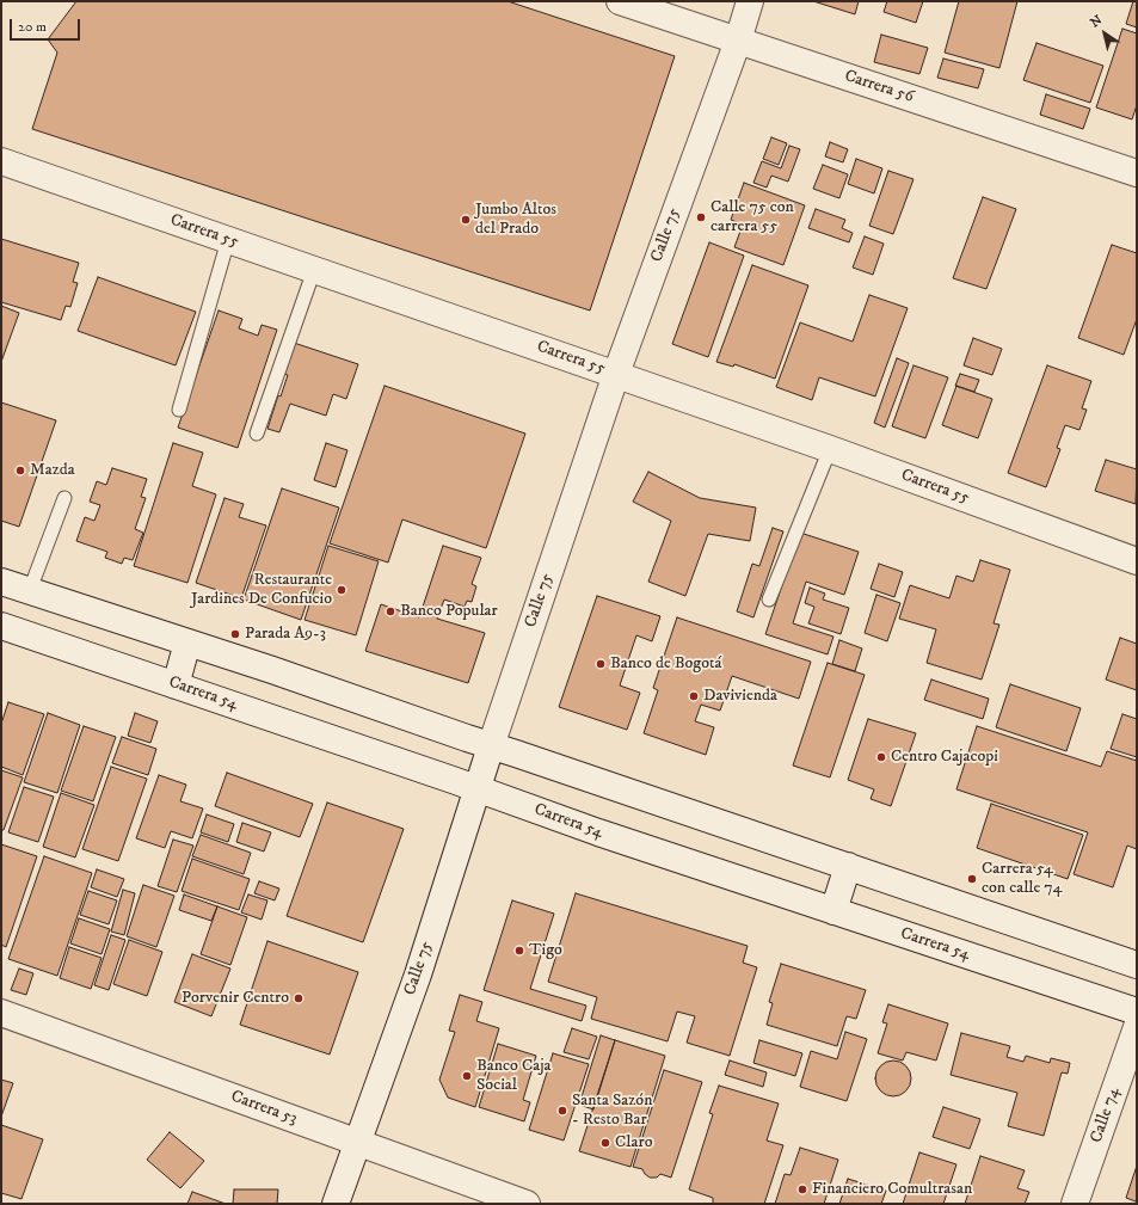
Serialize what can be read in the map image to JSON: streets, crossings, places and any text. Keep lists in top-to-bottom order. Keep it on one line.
{"streets":{"street":["Carrera 56","Carrera 55","Calle 75","Carrera 54","Carrera 53","Calle 74"]},"crossings":[["Carrera 56","Calle 75"],["Carrera 55","Calle 75"],["Calle 75","Carrera 54"],["Calle 75","Carrera 53"]],"places":["Calle 75 con carrera 55","Jumbo Altos del Prado","Mazda","Restaurante Jardines De Confucio","Banco Popular","Parada A9-3","Banco de Bogotá","Davivienda","Centro Cajacopi","Carrera 54 con calle 74","Tigo","Porvenir Centro","Banco Caja Social","Santa Sazón - Resto Bar","Claro","Financiero Comultrasan"],"scale_bar":"20 m","north":"top left"}
